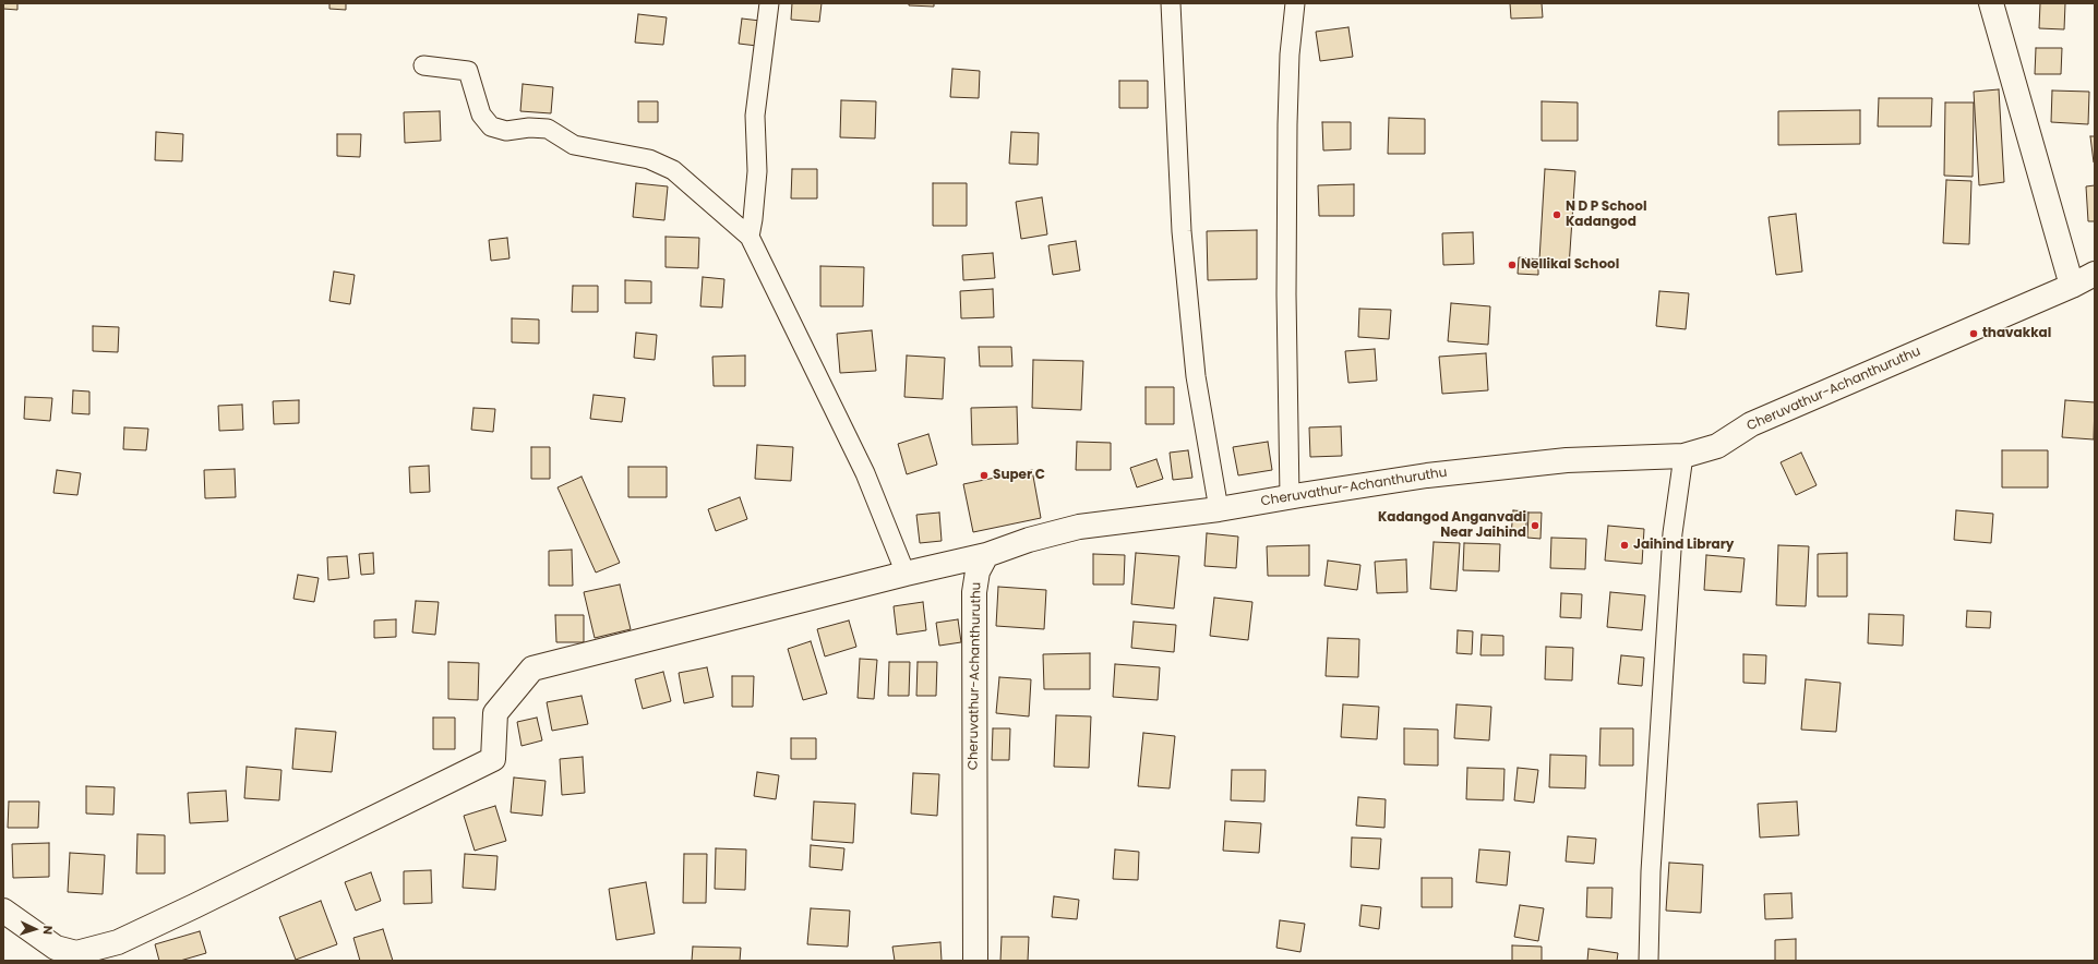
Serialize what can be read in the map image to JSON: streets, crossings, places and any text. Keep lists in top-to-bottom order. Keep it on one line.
{"streets":{"main road":["Cheruvathur-Achanthuruthu"]},"places":["N D P School Kadangod","Nellikal School","thavakkal","Super C","Kadangod Anganvadi Near Jaihind","Jaihind Library"],"north":"right"}
